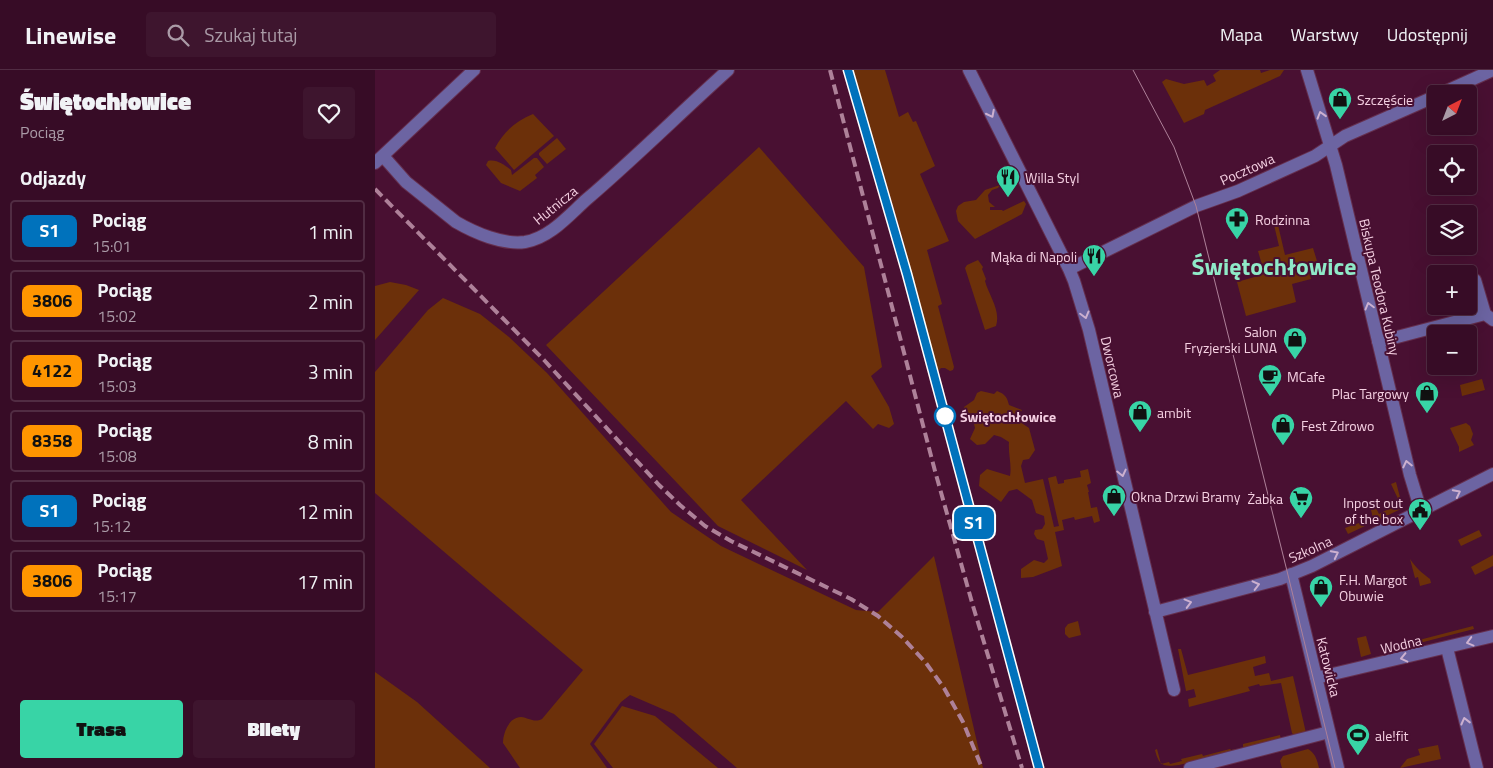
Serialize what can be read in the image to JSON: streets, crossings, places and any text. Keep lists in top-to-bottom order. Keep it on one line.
{"streets":{"street":["Pocztowa","Hutnicza","Biskupa Teodora Kubiny","Dworcowa","Szkolna","Wodna","Katowicka"]},"crossings":[["Pocztowa","Biskupa Teodora Kubiny"],["Pocztowa","Dworcowa"],["Biskupa Teodora Kubiny","Szkolna"],["Dworcowa","Szkolna"],["Szkolna","Katowicka"],["Wodna","Katowicka"]],"one_way":["Biskupa Teodora Kubiny","Dworcowa","Szkolna","Wodna"],"districts":["Świętochłowice"],"places":{"shop":["Szczęście","Salon Fryzjerski LUNA","Plac Targowy","ambit","Fest Zdrowo","Okna Drzwi Bramy","F.H. Margot Obuwie"],"restaurant":["Willa Styl","Mąka di Napoli"],"pharmacy":["Rodzinna"],"cafe":["MCafe"],"other":["Świętochłowice"],"supermarket":["Żabka"],"public building":["Inpost out of the box"],"sports":["ale!fit"]},"north":"top right","page":{"header":"Linewise","search":"Szukaj tutaj","nav":["Mapa","Warstwy","Udostępnij"],"heading":[["Świętochłowice","Pociąg"],"Odjazdy"],"on_map":"S1","map_buttons":["+","−"],"list":[{"mark":"S1","name":"Pociąg","note":"15:01","value":"1 min"},{"mark":"3806","name":"Pociąg","note":"15:02","value":"2 min"},{"mark":"4122","name":"Pociąg","note":"15:03","value":"3 min"},{"mark":"8358","name":"Pociąg","note":"15:08","value":"8 min"},{"mark":"S1","name":"Pociąg","note":"15:12","value":"12 min"},{"mark":"3806","name":"Pociąg","note":"15:17","value":"17 min"}],"buttons":["Trasa","Bilety"]}}
